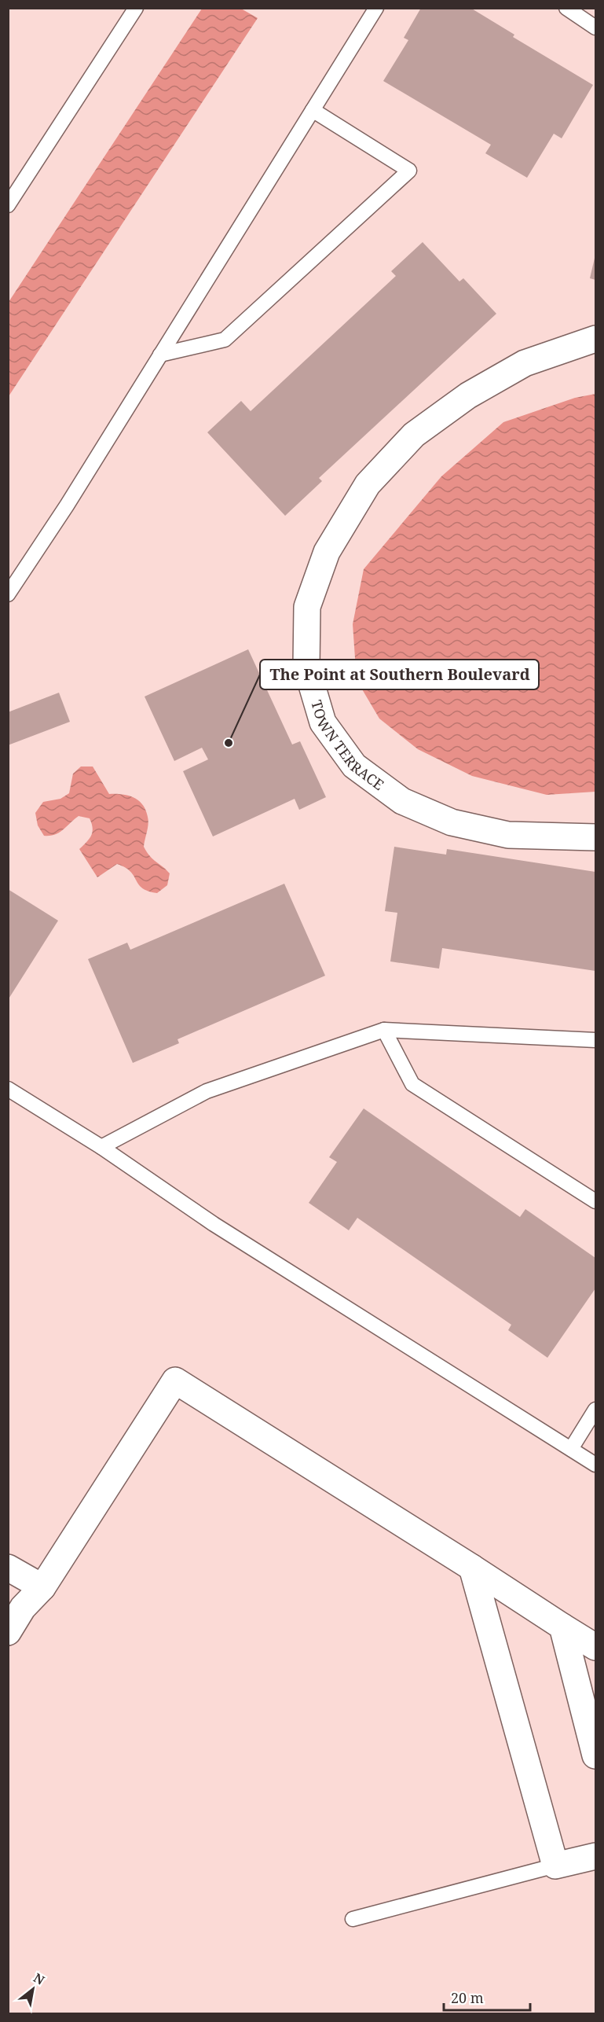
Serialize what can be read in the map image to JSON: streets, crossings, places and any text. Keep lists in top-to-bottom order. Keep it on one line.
{"streets":{"street":["TOWN TERRACE"]},"places":["The Point at Southern Boulevard"],"scale_bar":"20 m","north":"top right"}
